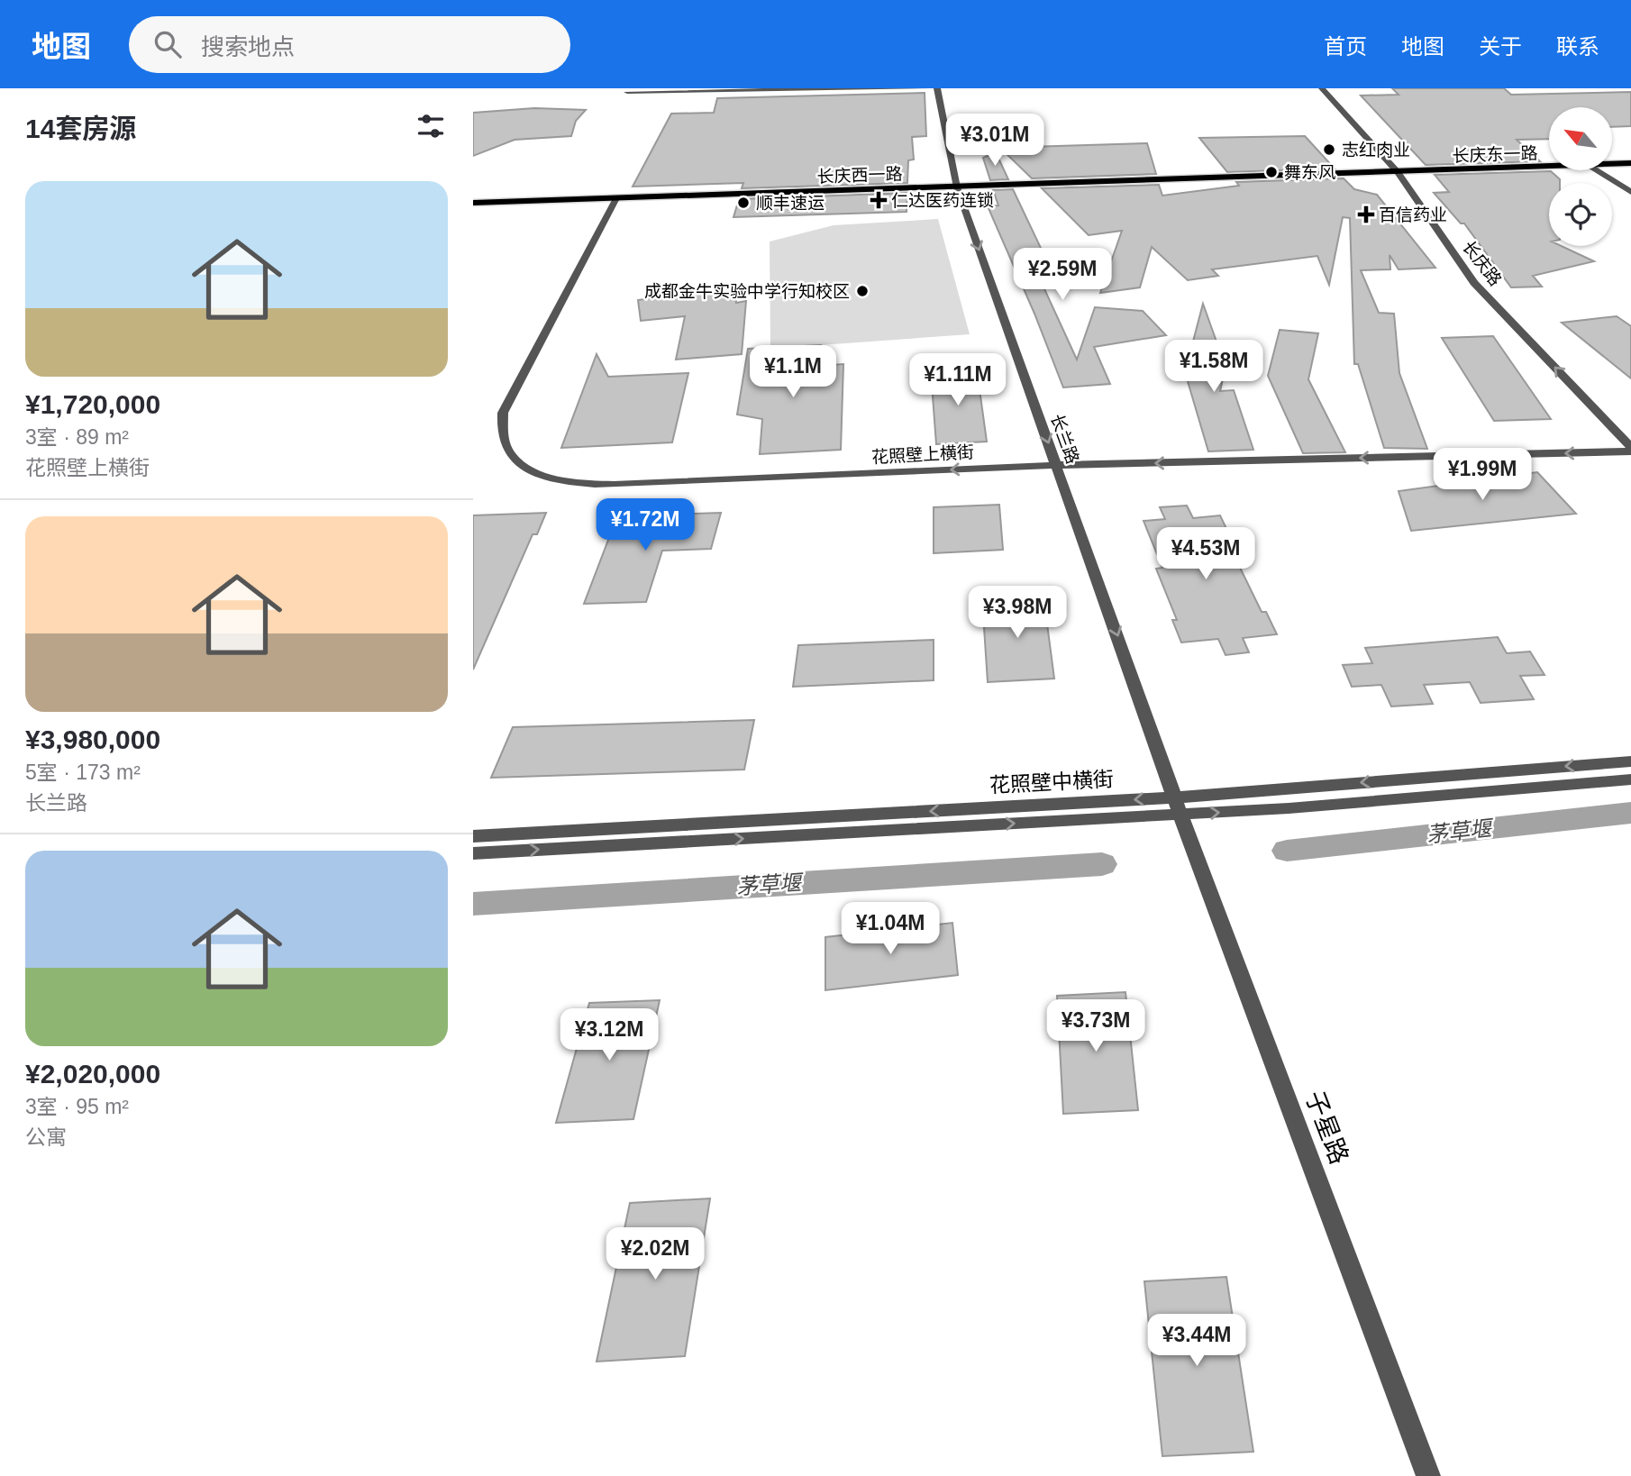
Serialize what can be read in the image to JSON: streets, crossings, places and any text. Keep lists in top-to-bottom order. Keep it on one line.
{"streets":{"main road":["长庆东一路","长庆西一路"],"street":["长庆路","长兰路","花照壁上横街","花照壁中横街","子星路"]},"crossings":[["长庆东一路","长庆西一路"],["长庆东一路","长庆路"],["长庆西一路","长庆路"],["长庆西一路","长兰路"],["长庆西一路","花照壁上横街"],["长兰路","花照壁上横街"],["长兰路","花照壁中横街"],["长兰路","子星路"],["花照壁中横街","子星路"]],"one_way":["长庆路","长兰路"],"water":["茅草堰"],"places":{"other":["志红肉业","舞东风","顺丰速运","成都金牛实验中学行知校区"],"health":["仁达医药连锁","百信药业"]},"north":"top left","page":{"header":"地图","search":"搜索地点","nav":["首页","地图","关于","联系"],"heading":"14套房源","price":["¥3.01M","¥2.59M","¥1.58M","¥1.1M","¥1.11M","¥1.99M","¥1.72M","¥4.53M","¥3.98M","¥1.04M","¥3.73M","¥3.12M","¥2.02M","¥3.44M"],"list":[{"name":"¥1,720,000","note":"3室 · 89 m² · 花照壁上横街"},{"name":"¥3,980,000","note":"5室 · 173 m² · 长兰路"},{"name":"¥2,020,000","note":"3室 · 95 m² · 公寓"}]}}
